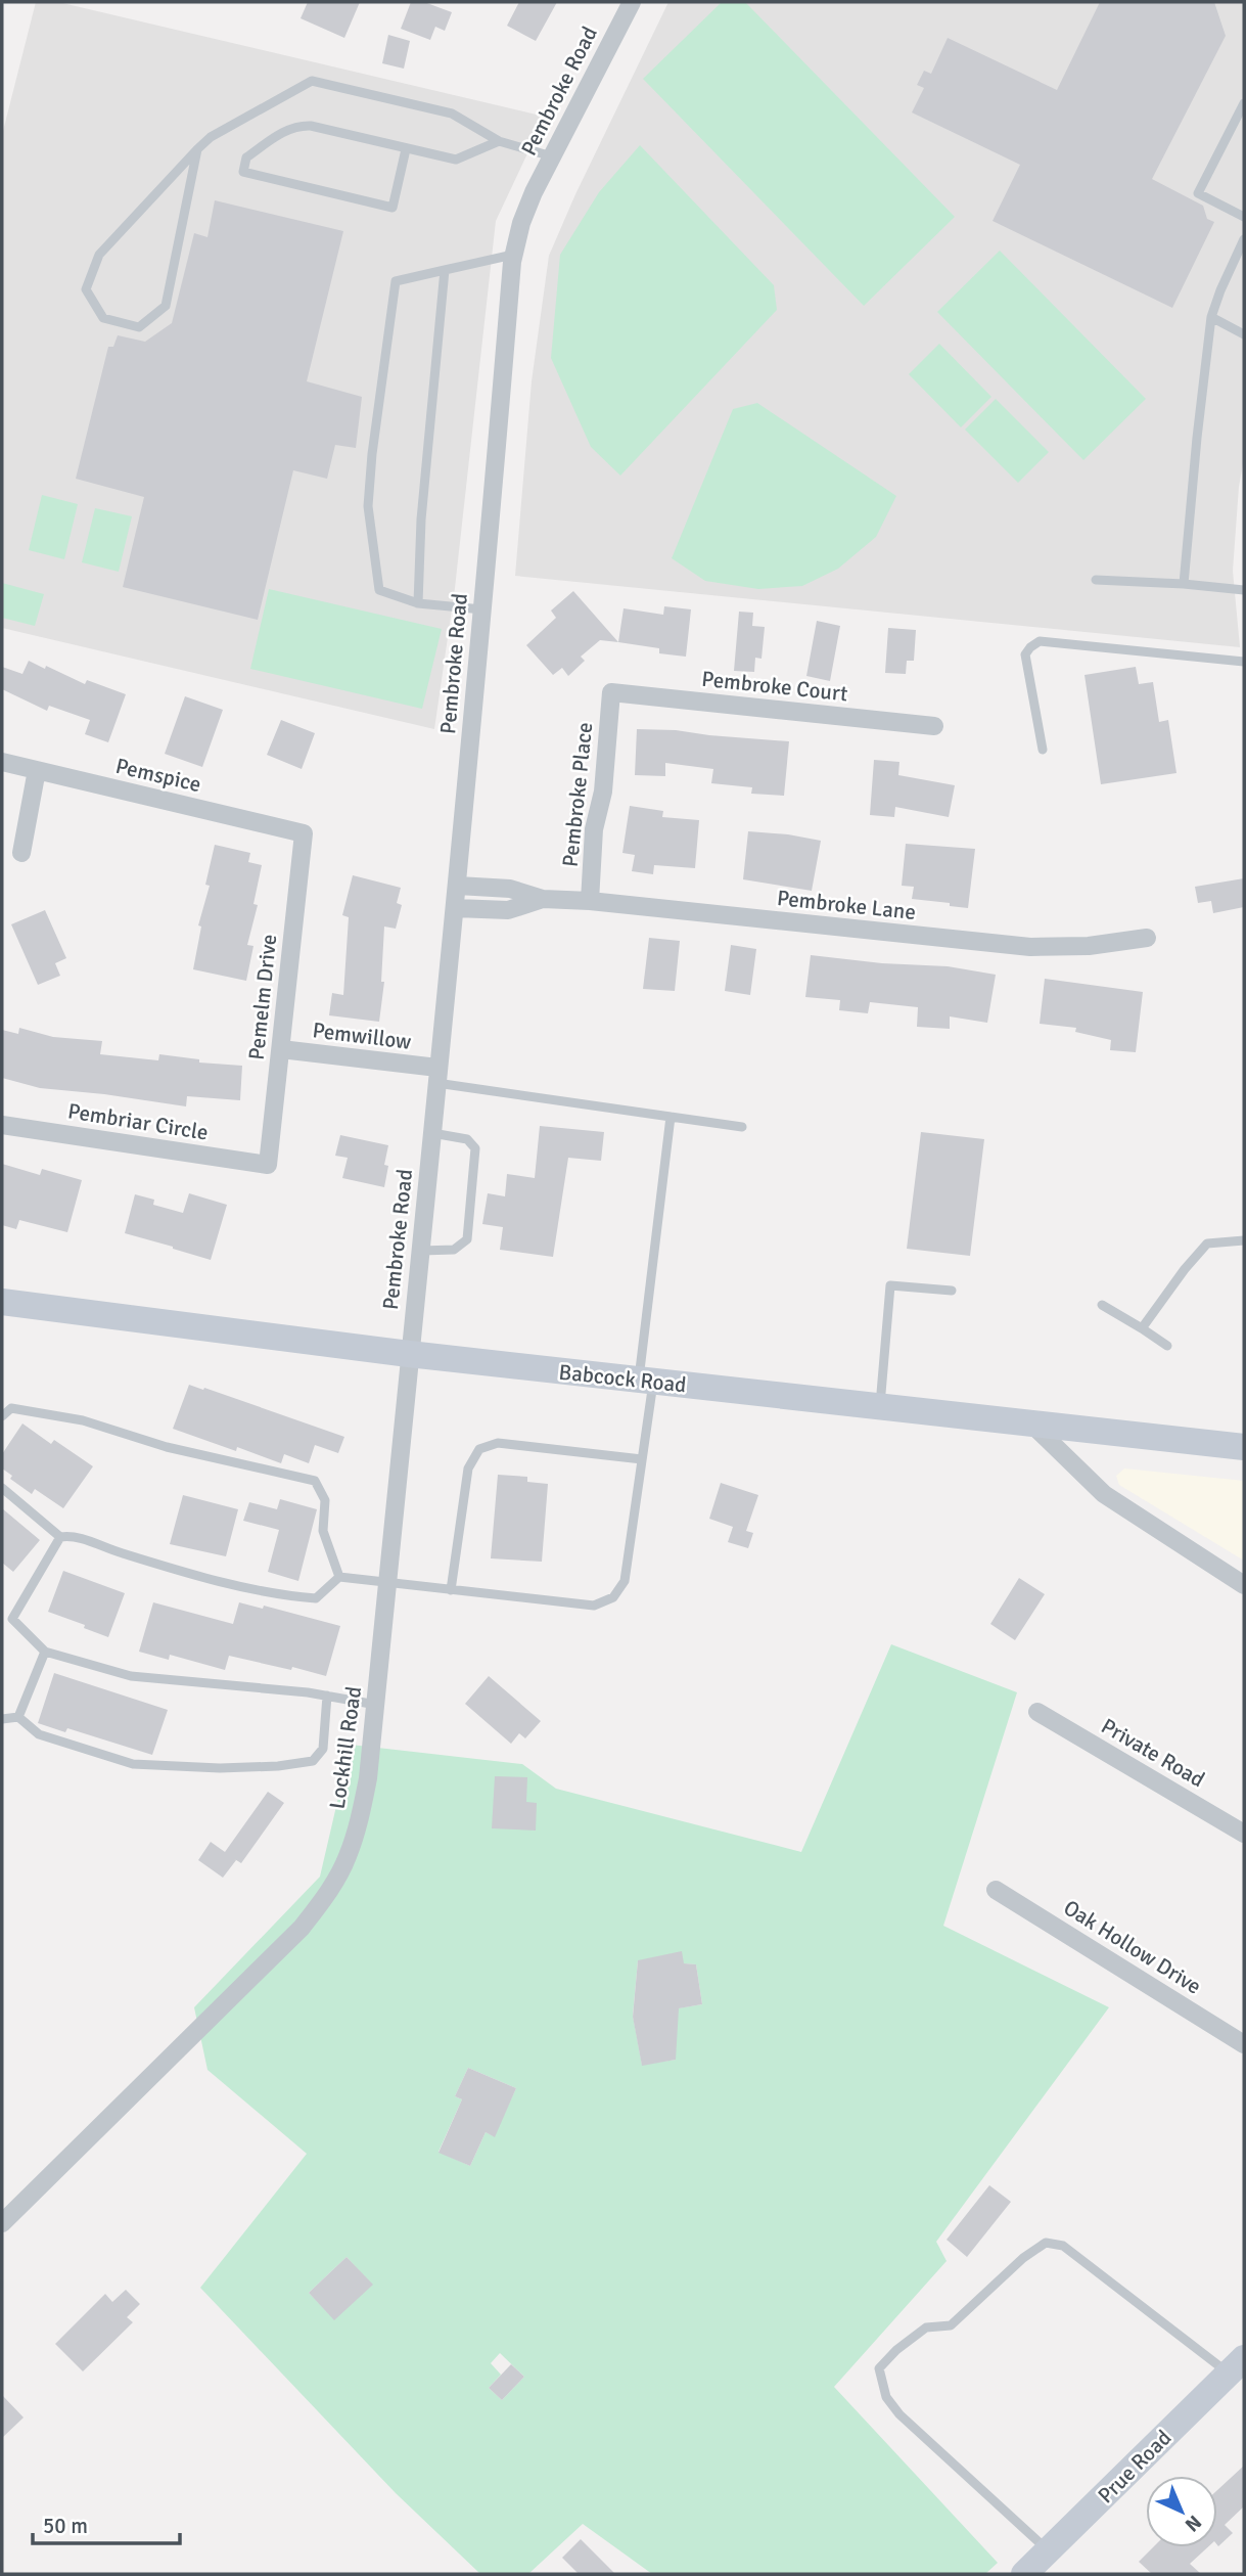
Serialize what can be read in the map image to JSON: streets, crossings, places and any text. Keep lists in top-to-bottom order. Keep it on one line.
{"streets":{"main road":["Babcock Road","Prue Road"],"street":["Pembroke Road","Pembroke Court","Pemspice","Pembroke Place","Pembroke Lane","Pemelm Drive","Pemwillow","Pembriar Circle","Lockhill Road","Private Road","Oak Hollow Drive"]},"crossings":[["Pembroke Road","Pembroke Lane"],["Pembroke Road","Pemwillow"],["Pembroke Road","Babcock Road"],["Pembroke Road","Lockhill Road"],["Pembroke Court","Pembroke Place"],["Pemspice","Pemelm Drive"],["Pembroke Place","Pembroke Lane"],["Pemelm Drive","Pemwillow"],["Pemelm Drive","Pembriar Circle"],["Babcock Road","Lockhill Road"]],"scale_bar":"50 m","north":"bottom right"}
